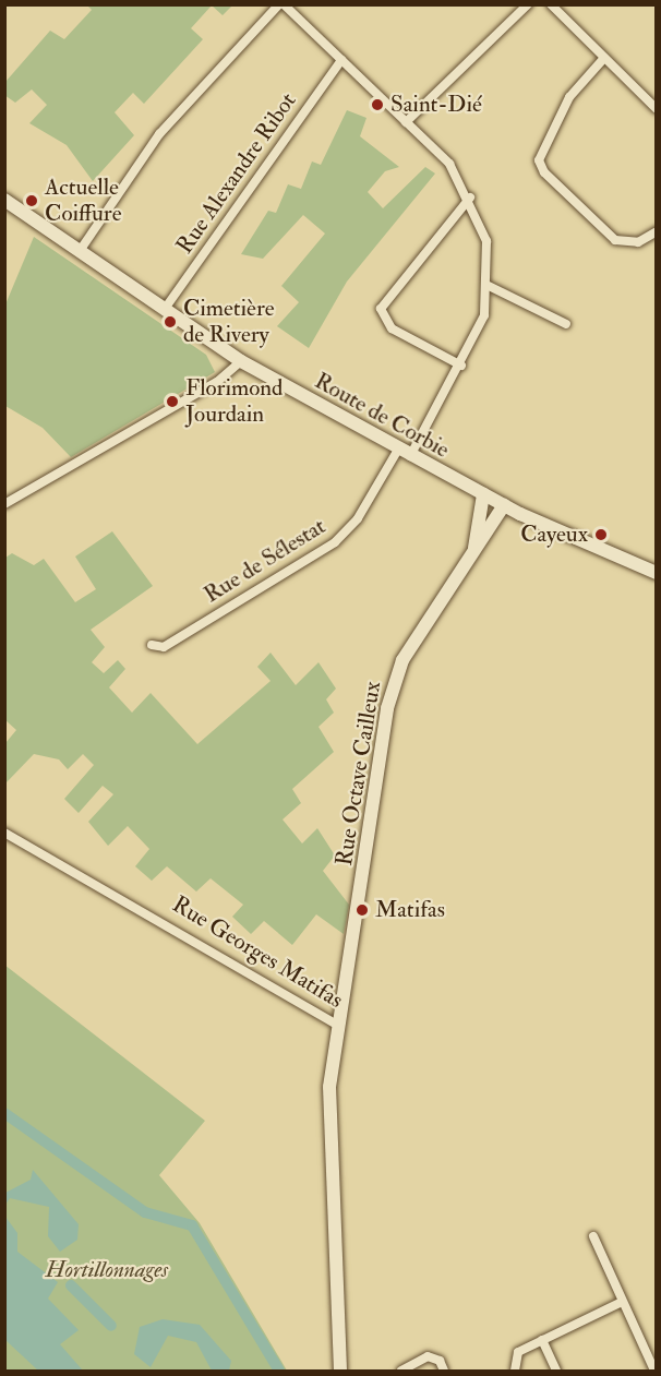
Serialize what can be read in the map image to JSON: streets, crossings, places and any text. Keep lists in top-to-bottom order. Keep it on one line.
{"streets":{"street":["Rue Alexandre Ribot","Route de Corbie","Rue de Sélestat","Rue Octave Cailleux","Rue Georges Matifas"]},"crossings":[["Rue Alexandre Ribot","Route de Corbie"],["Route de Corbie","Rue de Sélestat"],["Route de Corbie","Rue Octave Cailleux"],["Rue Octave Cailleux","Rue Georges Matifas"]],"parks":["Hortillonnages"],"places":["Saint-Dié","Actuelle Coiffure","Cimetière de Rivery","Florimond Jourdain","Cayeux","Matifas"]}
